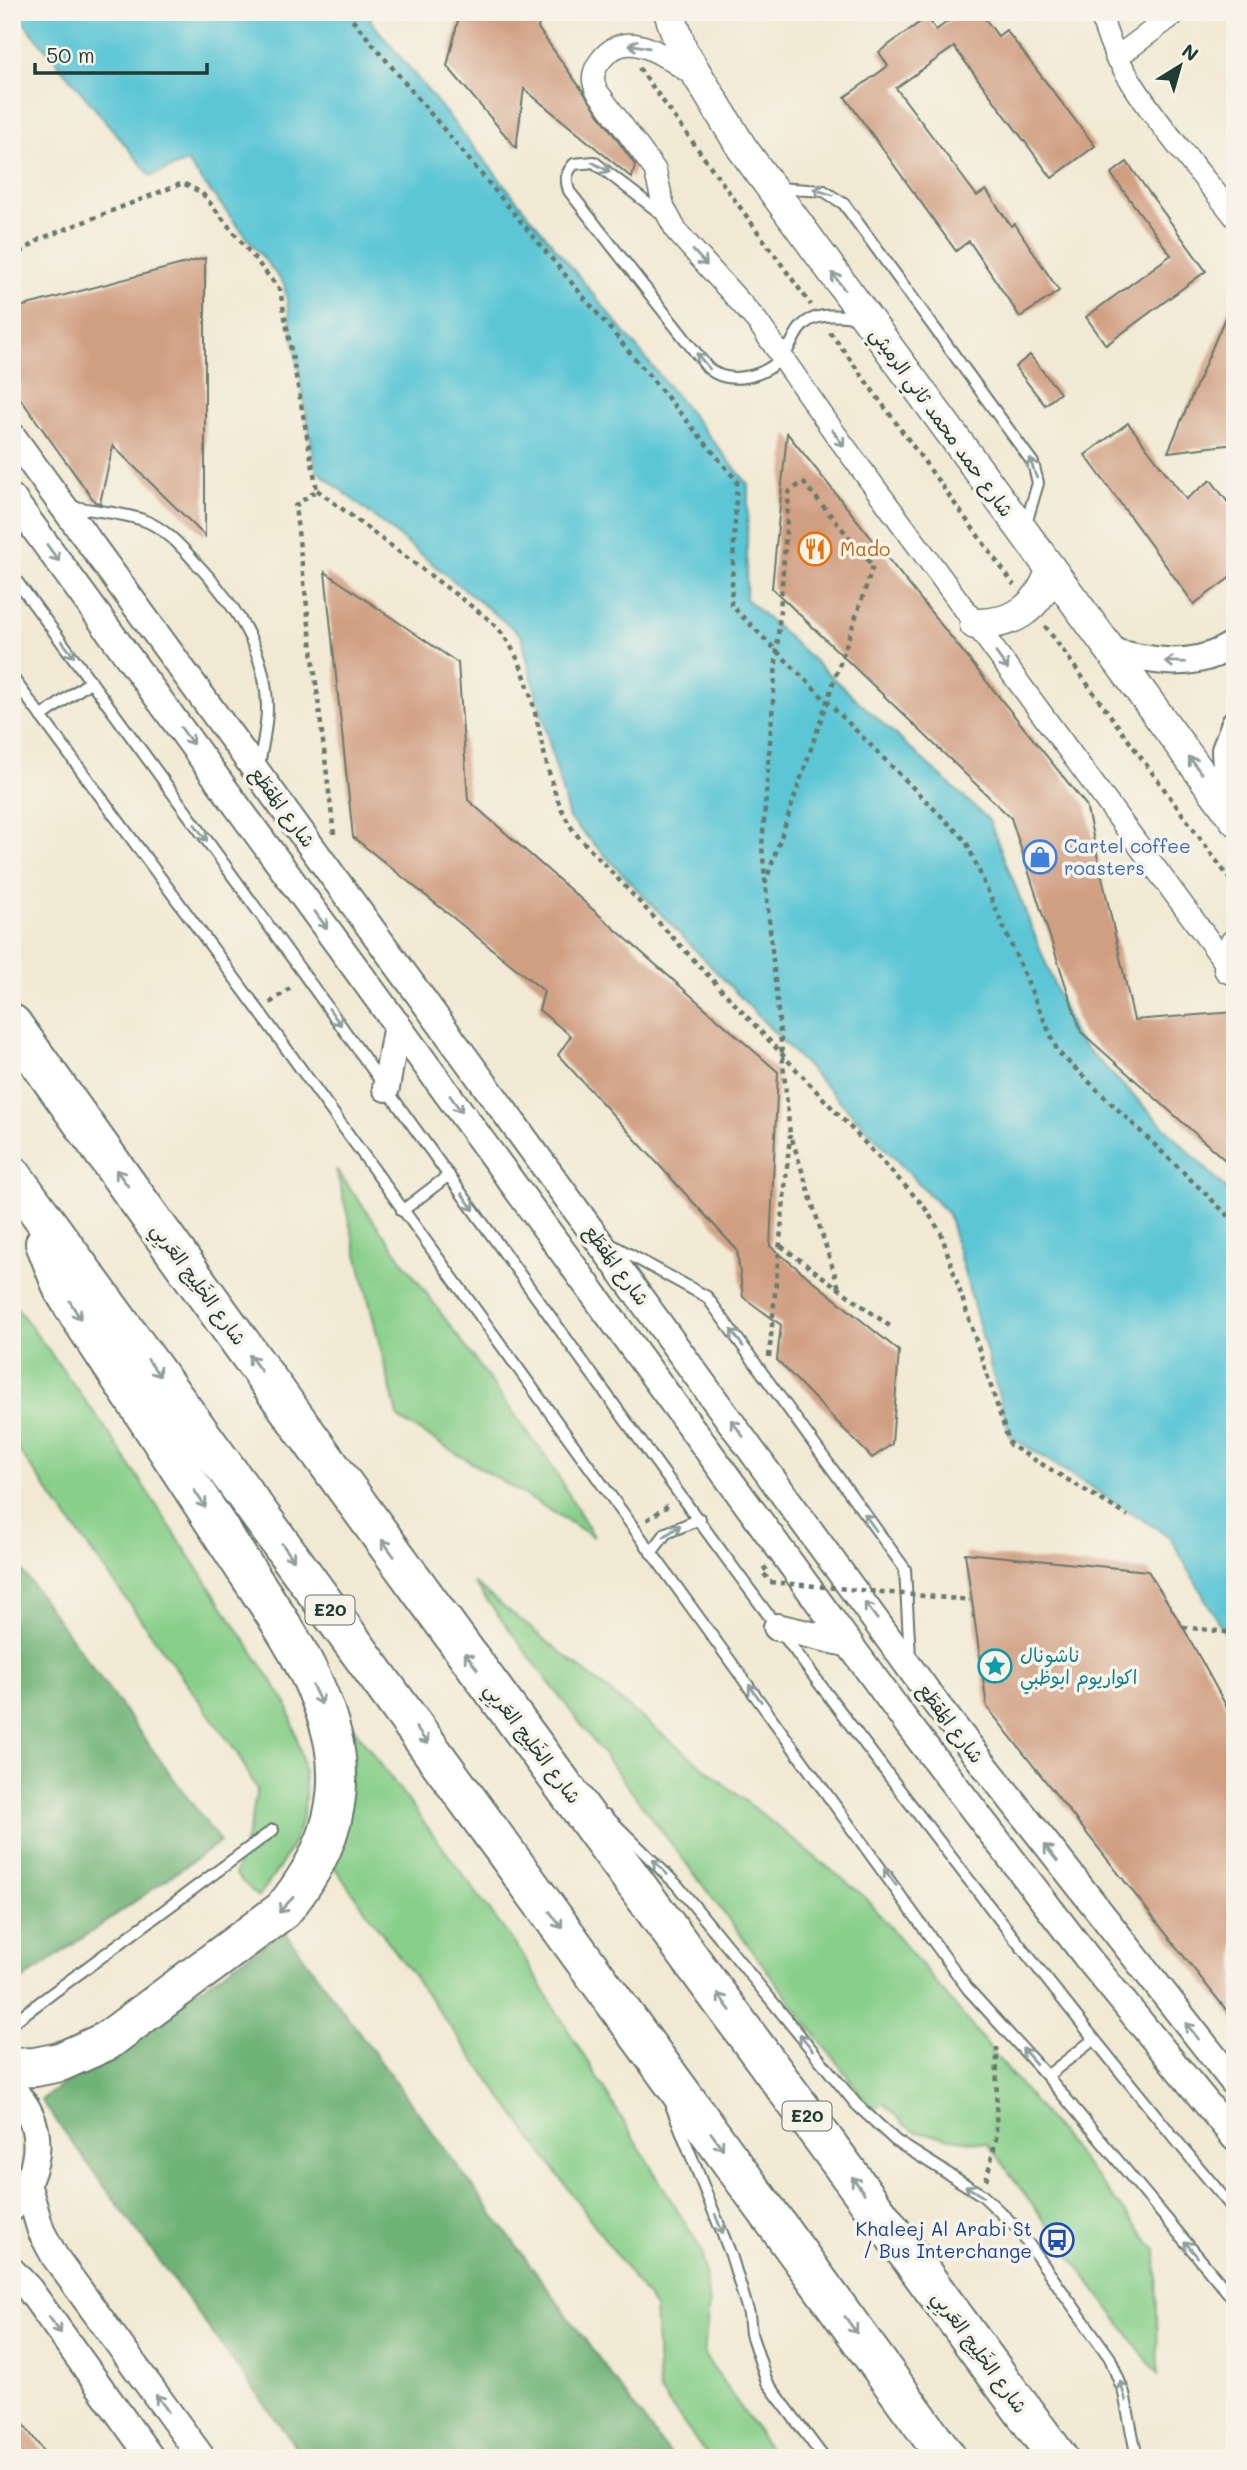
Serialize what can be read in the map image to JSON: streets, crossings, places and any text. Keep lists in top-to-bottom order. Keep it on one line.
{"streets":{"highway":["شارع الخَلِيج العَربِي","E20"],"main road":["شارع حمد محمد ثاني الرميثي"],"street":["شارع المَقطَع"]},"one_way":["شارع حمد محمد ثاني الرميثي"],"places":{"restaurant":["Mado"],"shop":["Cartel coffee roasters"],"place":["ناشونال اكواريوم ابوظبي"],"bus stop":["Khaleej Al Arabi St / Bus Interchange"]},"scale_bar":"50 m","north":"top right"}
